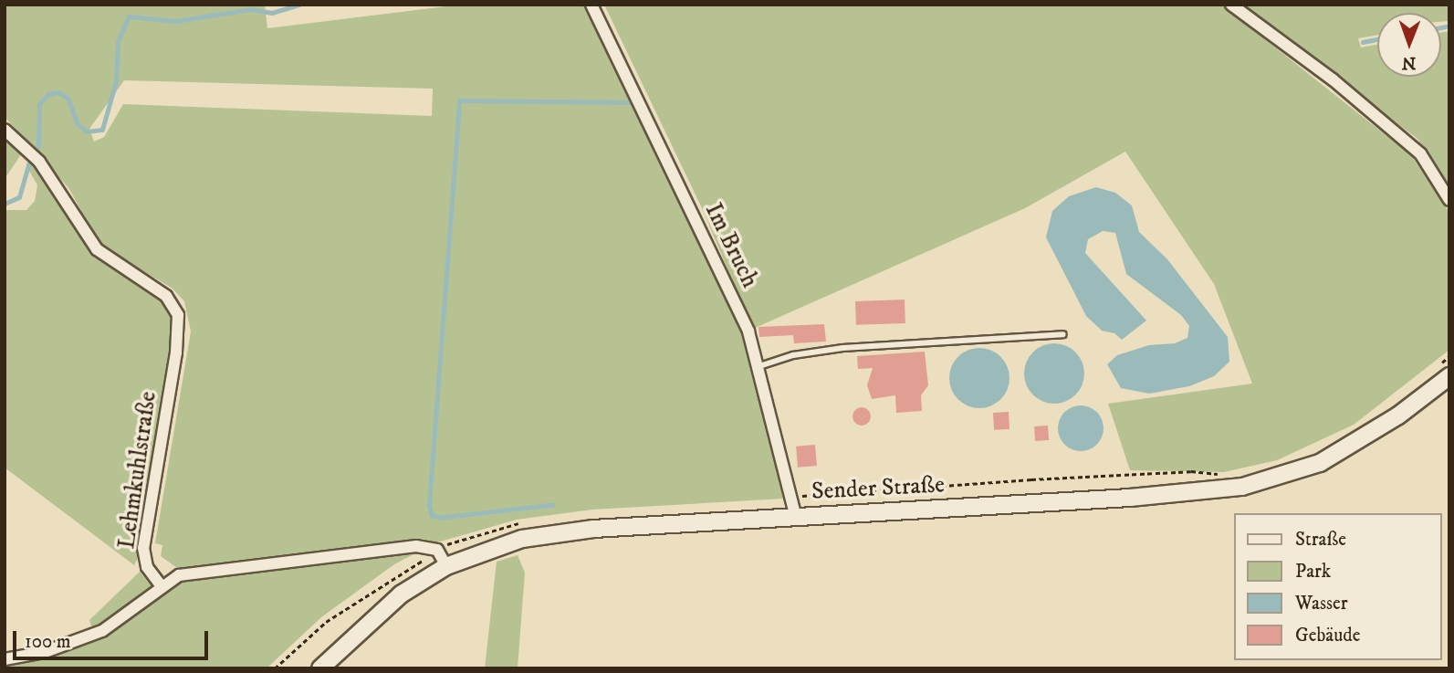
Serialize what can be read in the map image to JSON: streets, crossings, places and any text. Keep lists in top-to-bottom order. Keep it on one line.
{"streets":{"main road":["Sender Straße"],"street":["Im Bruch","Lehmkuhlstraße"]},"crossings":[["Im Bruch","Sender Straße"]],"legend":["Straße","Park","Wasser","Gebäude"],"scale_bar":"100 m","north":"bottom"}
